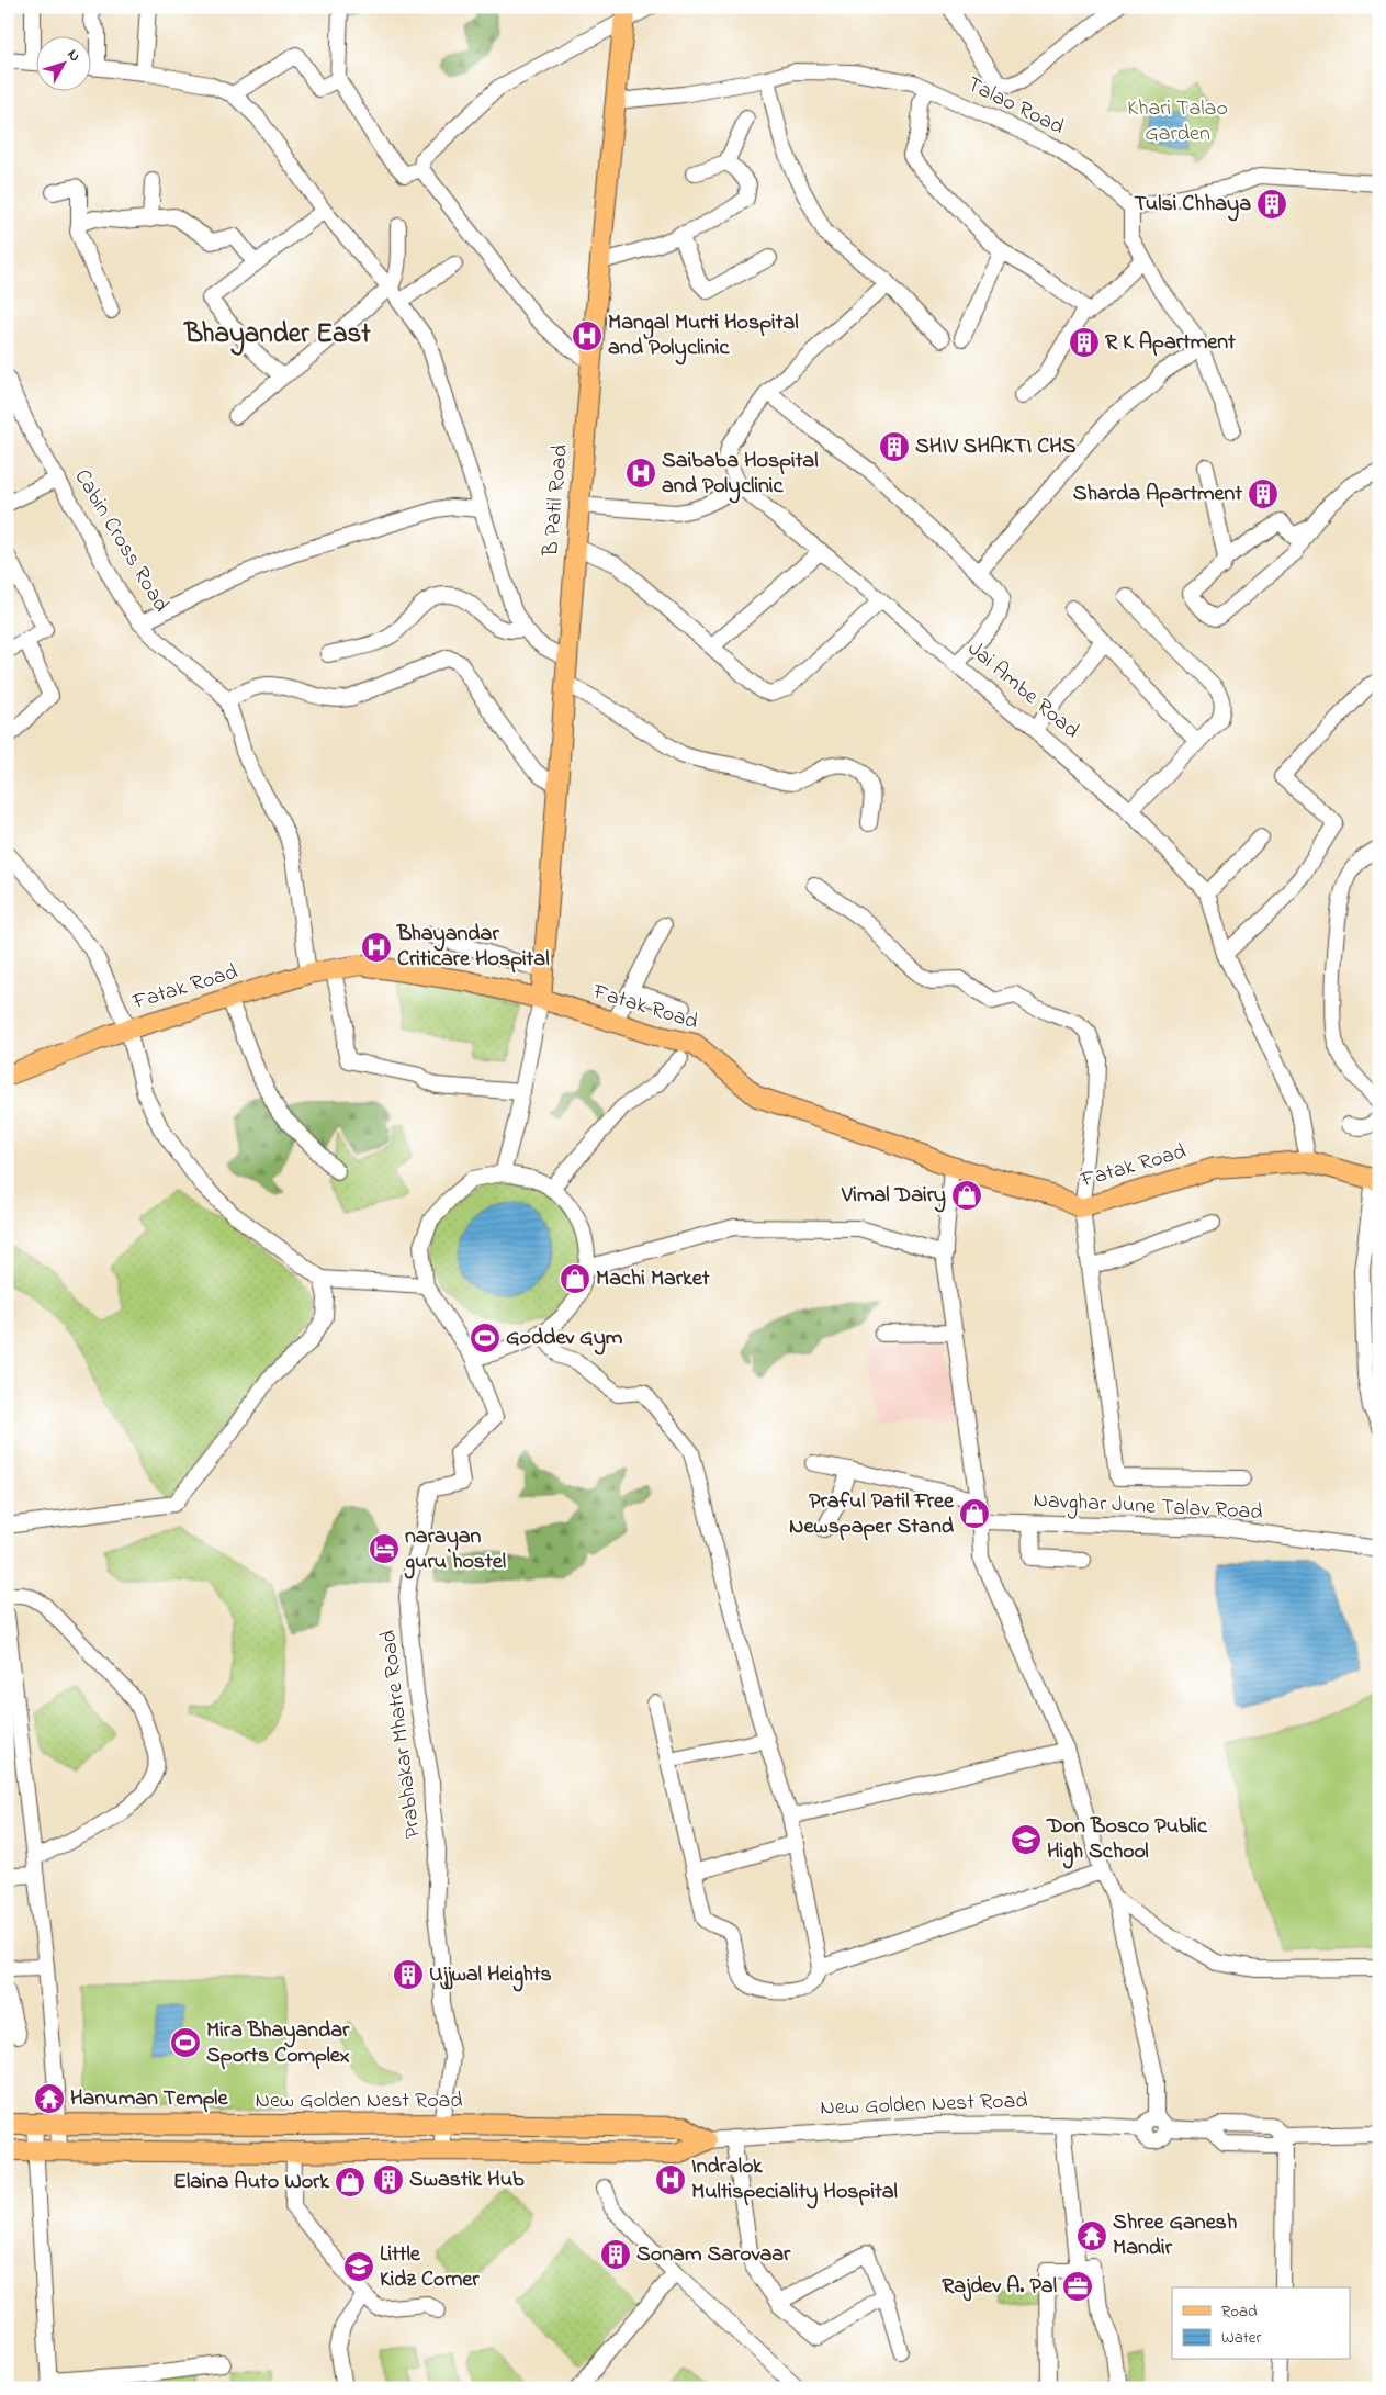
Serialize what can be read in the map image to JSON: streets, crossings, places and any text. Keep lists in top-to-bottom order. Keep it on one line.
{"streets":{"main road":["B Patil Road","Fatak Road","New Golden Nest Road"],"street":["Talao Road","Cabin Cross Road","Jai Ambe Road","Navghar June Talav Road","Prabhakar Mhatre Road"]},"crossings":[["Talao Road","B Patil Road"],["B Patil Road","Fatak Road"],["Cabin Cross Road","Fatak Road"],["Jai Ambe Road","Fatak Road"],["Prabhakar Mhatre Road","New Golden Nest Road"]],"districts":["Bhayander East"],"parks":["Khari Talao Garden"],"places":{"building":["Tulsi Chhaya","R K Apartment","SHIV SHAKTI CHS","Sharda Apartment","Ujjwal Heights","Swastik Hub","Sonam Sarovaar"],"hospital":["Mangal Murti Hospital and Polyclinic","Saibaba Hospital and Polyclinic","Bhayandar Criticare Hospital","Indralok Multispeciality Hospital"],"shop":["Vimal Dairy","Machi Market","Praful Patil Free Newspaper Stand","Elaina Auto Work"],"sports":["Goddev Gym","Mira Bhayandar Sports Complex"],"hotel":["narayan guru hostel"],"school or university":["Don Bosco Public High School","Little Kidz Corner"],"temple":["Hanuman Temple","Shree Ganesh Mandir"],"office":["Rajdev A. Pal"]},"legend":["Road","Water"],"north":"top right"}
